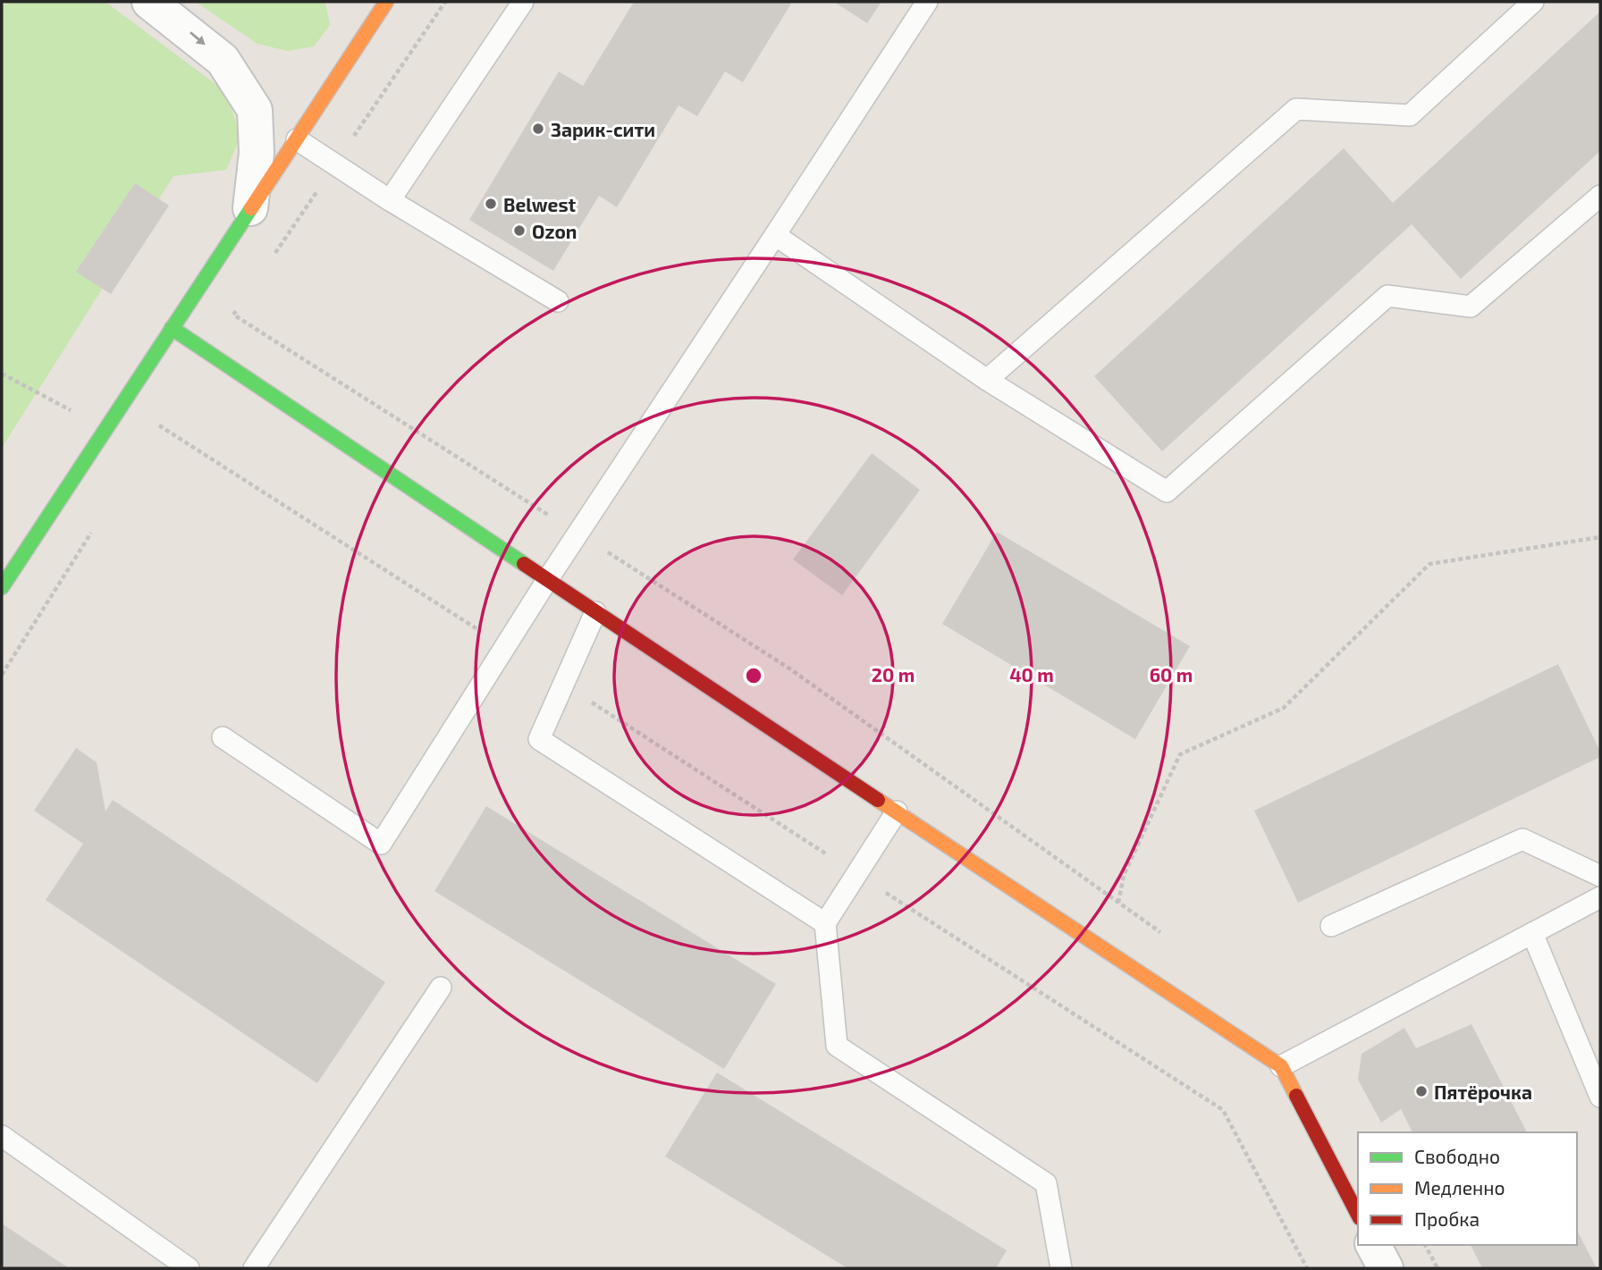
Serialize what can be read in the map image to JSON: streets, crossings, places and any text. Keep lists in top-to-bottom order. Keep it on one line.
{"places":["Зарик-сити","Belwest","Ozon","Пятёрочка"],"legend":["Свободно","Медленно","Пробка"],"rings":["20 m","40 m","60 m"]}
